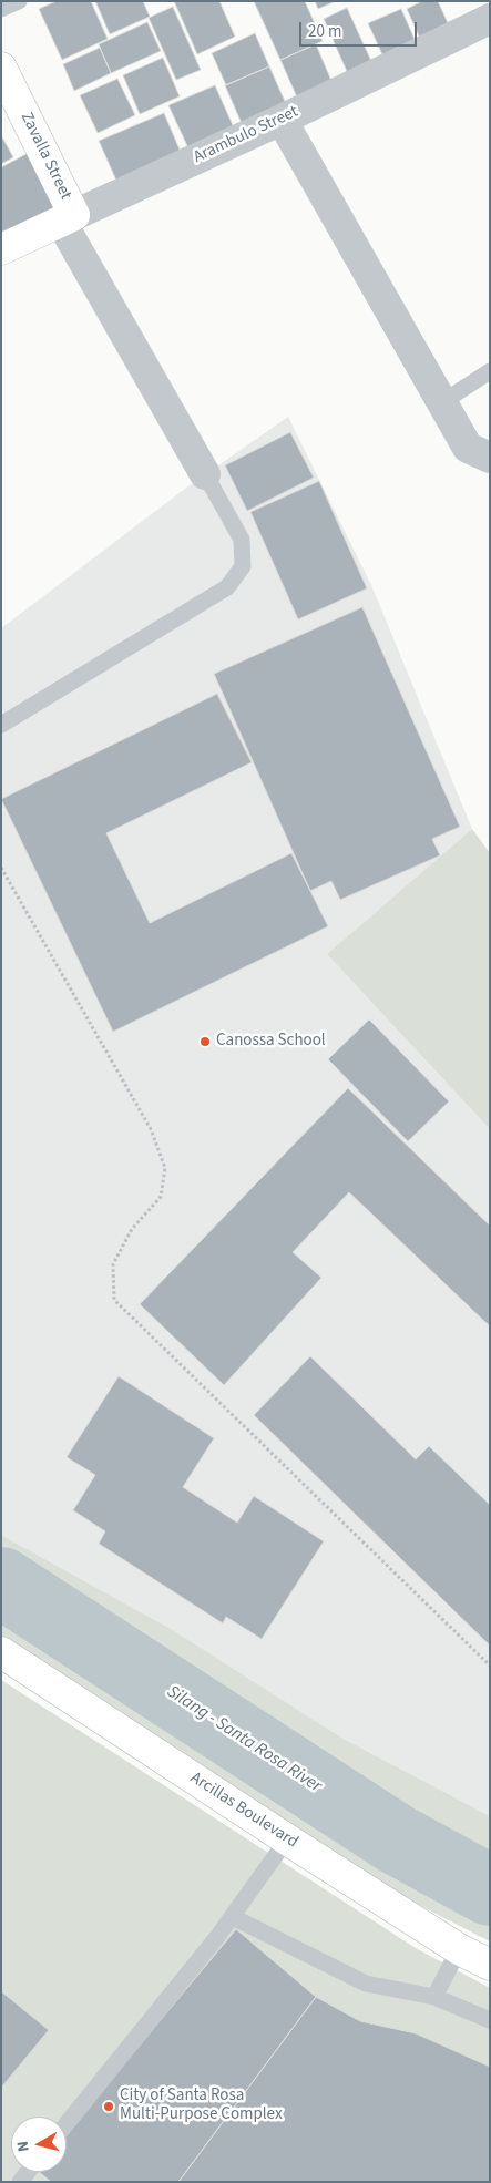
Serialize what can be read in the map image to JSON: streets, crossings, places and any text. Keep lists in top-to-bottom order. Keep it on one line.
{"streets":{"main road":["Arambulo Street","Zavalla Street","Arcillas Boulevard"]},"crossings":[["Arambulo Street","Zavalla Street"]],"water":["Silang - Santa Rosa River"],"places":["Canossa School","City of Santa Rosa Multi-Purpose Complex"],"scale_bar":"20 m","north":"left"}
